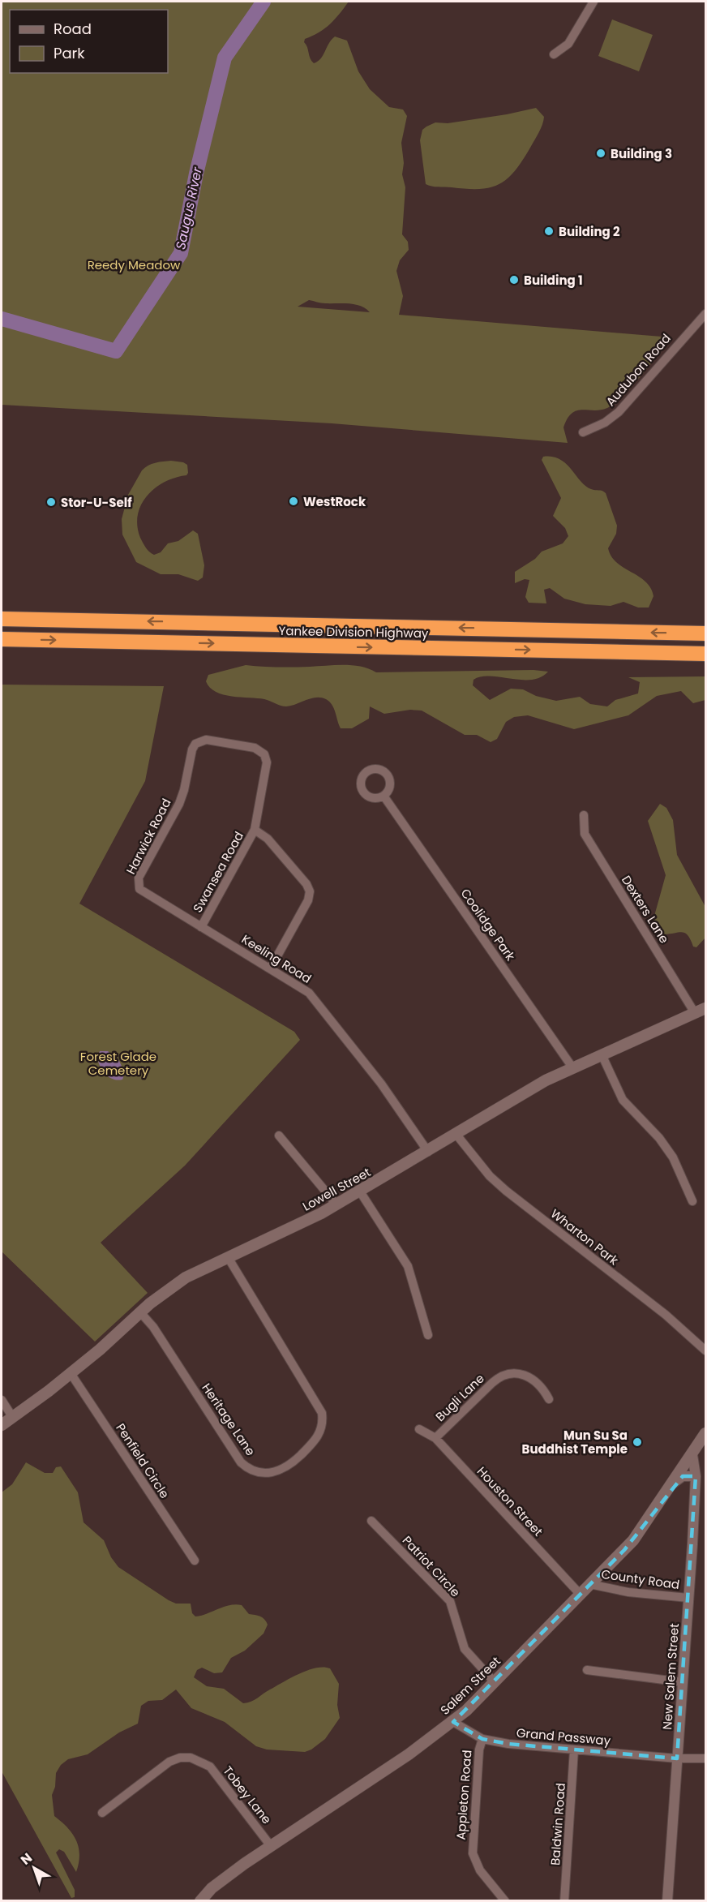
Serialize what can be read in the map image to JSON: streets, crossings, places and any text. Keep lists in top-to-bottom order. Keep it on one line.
{"streets":{"highway":["Yankee Division Highway"],"main road":["Lowell Street","Salem Street"],"street":["Audubon Road","Harwick Road","Swansea Road","Dexters Lane","Coolidge Park","Keeling Road","Wharton Park","Bugli Lane","Heritage Lane","Penfield Circle","Houston Street","Patriot Circle","County Road","New Salem Street","Grand Passway","Tobey Lane","Appleton Road","Baldwin Road"]},"crossings":[["Harwick Road","Swansea Road"],["Harwick Road","Keeling Road"],["Swansea Road","Keeling Road"],["Dexters Lane","Lowell Street"],["Coolidge Park","Lowell Street"],["Keeling Road","Lowell Street"],["Lowell Street","Wharton Park"],["Lowell Street","Heritage Lane"],["Lowell Street","Penfield Circle"],["Bugli Lane","Houston Street"],["Houston Street","Salem Street"],["Patriot Circle","Salem Street"],["County Road","New Salem Street"],["County Road","Salem Street"],["New Salem Street","Salem Street"],["New Salem Street","Grand Passway"],["Salem Street","Grand Passway"],["Salem Street","Tobey Lane"],["Grand Passway","Appleton Road"],["Grand Passway","Baldwin Road"]],"water":["Saugus River"],"parks":["Reedy Meadow","Forest Glade Cemetery"],"places":["Building 3","Building 2","Building 1","WestRock","Stor-U-Self","Mun Su Sa Buddhist Temple"],"legend":["Road","Park"],"north":"top left"}
